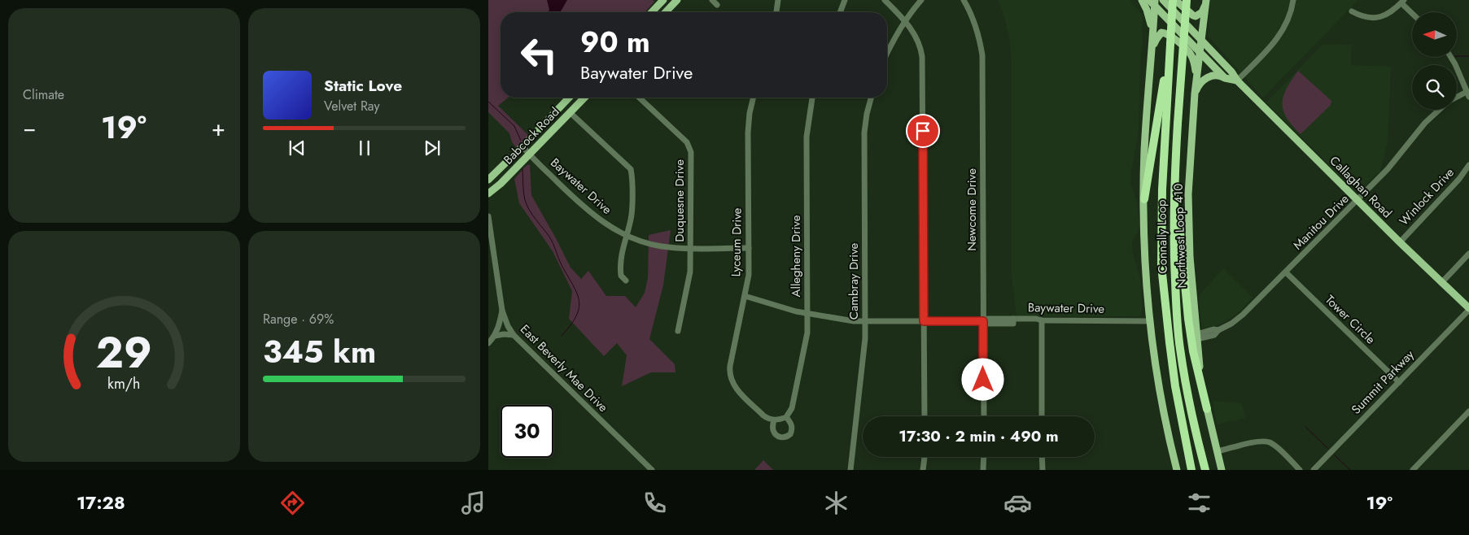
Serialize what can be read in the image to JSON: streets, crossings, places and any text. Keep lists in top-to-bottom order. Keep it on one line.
{"streets":{"highway":["Connally Loop"],"main road":["Babcock Road","Callaghan Road","Northwest Loop 410"],"street":["Baywater Drive","Winlock Drive","Duquesne Drive","Newcome Drive","Manitou Drive","Lyceum Drive","Allegheny Drive","Cambray Drive","Tower Circle","East Beverly Mae Drive","Summit Parkway"]},"crossings":[["Babcock Road","Baywater Drive"],["Baywater Drive","Duquesne Drive"],["Baywater Drive","Newcome Drive"],["Baywater Drive","Lyceum Drive"],["Baywater Drive","Allegheny Drive"],["Baywater Drive","Cambray Drive"],["Callaghan Road","Winlock Drive"],["Callaghan Road","Manitou Drive"],["Callaghan Road","Northwest Loop 410"],["Callaghan Road","Summit Parkway"],["Manitou Drive","Northwest Loop 410"],["Manitou Drive","Tower Circle"],["Lyceum Drive","Allegheny Drive"],["Tower Circle","Summit Parkway"]],"north":"left","page":{"tile":["Climate",["Range · 69%","345 km"]],"turn":["90 m","Baywater Drive"],"song":["Static Love","Velvet Ray"],"heat":["−","19°","+"],"limit":"30","trip":"17:30 · 2 min · 490 m","tabs":["17:28","19°"],"gauge":["29","km/h"]}}
